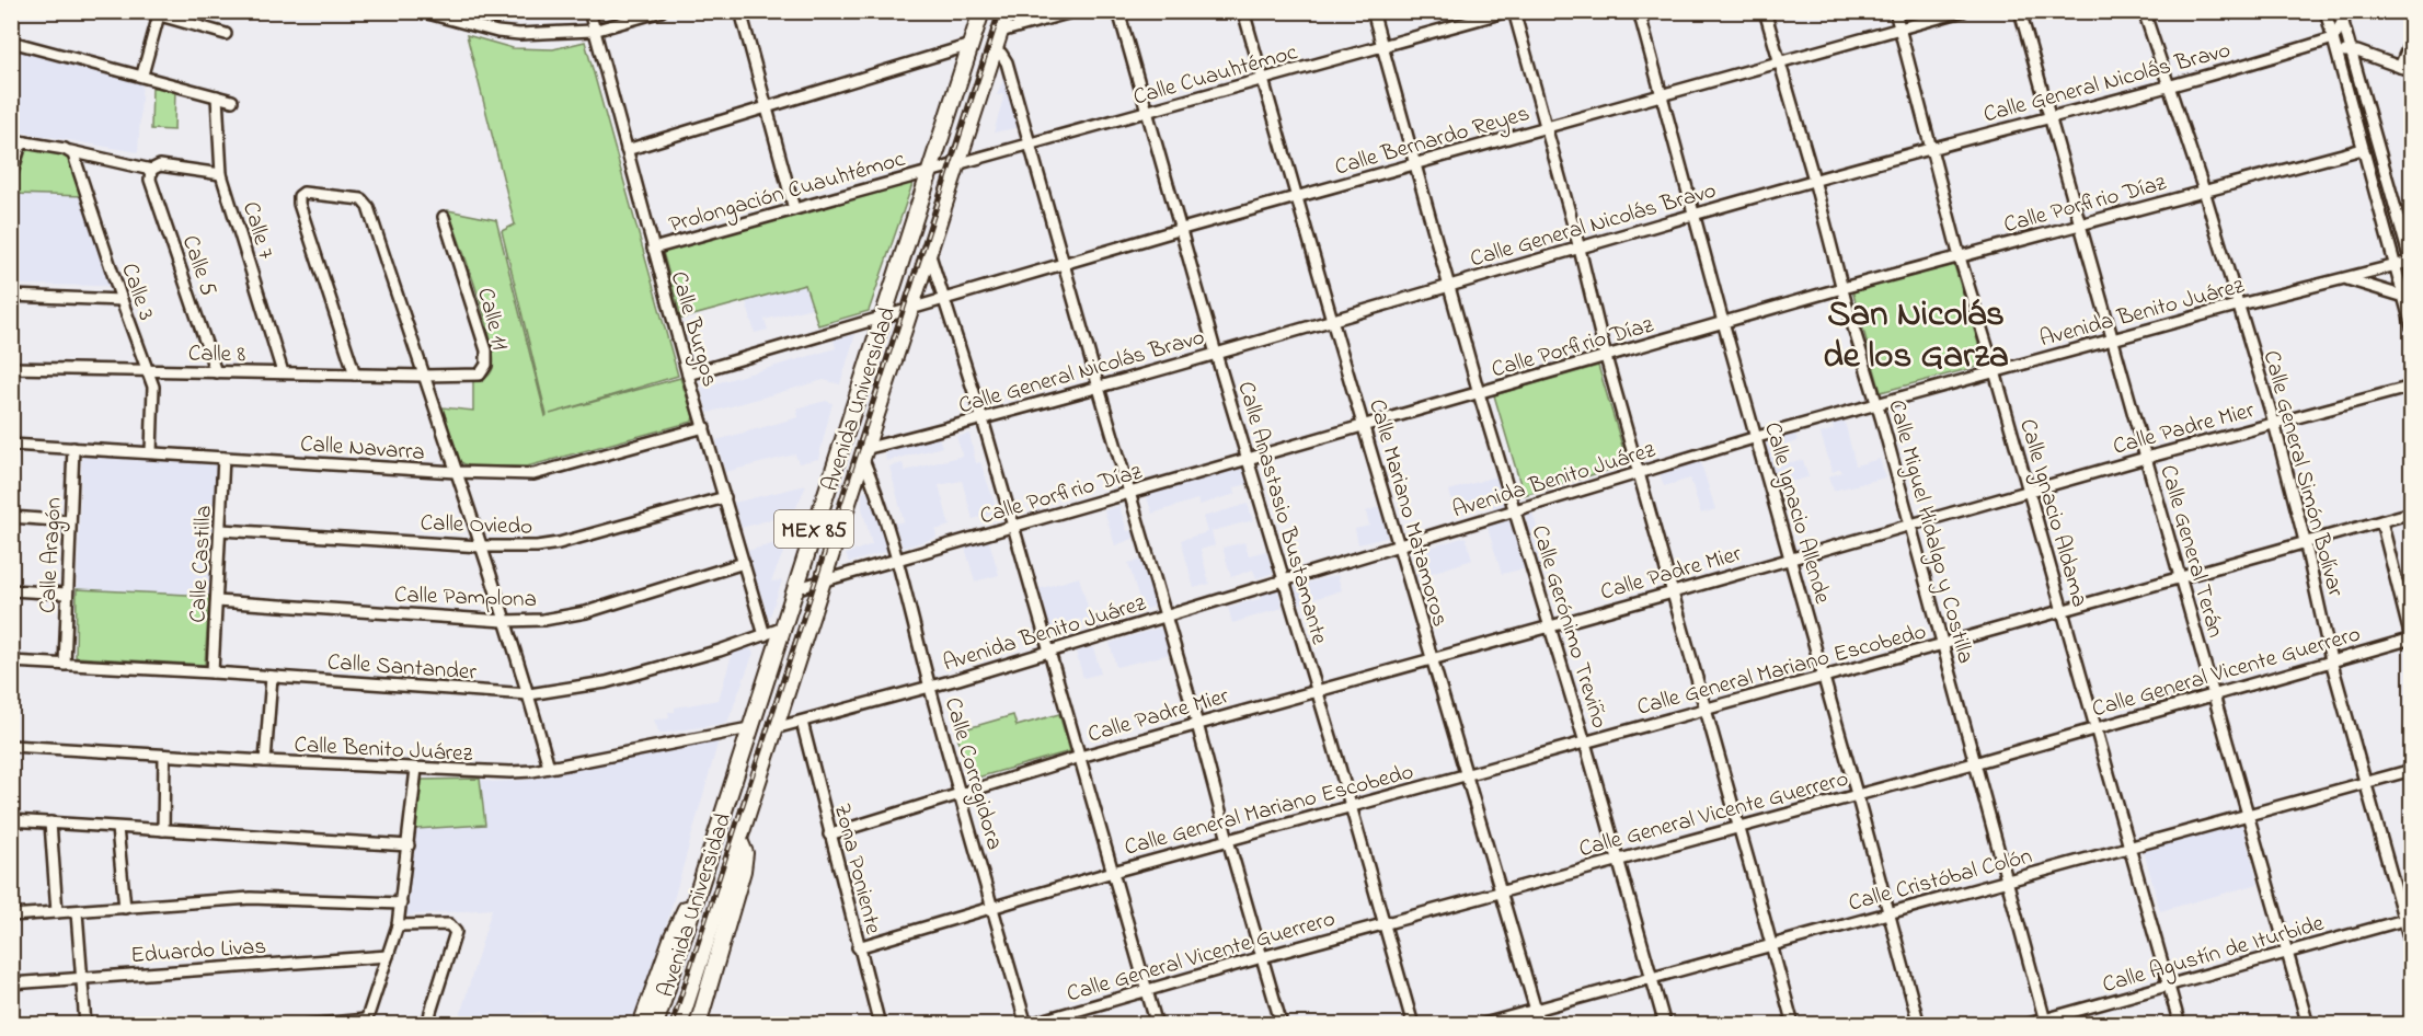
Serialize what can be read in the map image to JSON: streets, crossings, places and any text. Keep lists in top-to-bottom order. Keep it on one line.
{"streets":{"highway":["Avenida Universidad","MEX 85"],"street":["Calle Cuauhtémoc","Calle General Nicolás Bravo","Calle Bernardo Reyes","Prolongación Cuauhtémoc","Calle Porfirio Díaz","Calle 7","Calle 5","Calle 3","Avenida Benito Juárez","Calle 11","Calle Burgos","Calle 8","Calle Padre Mier","Calle Navarra","Calle General Simón Bolívar","Calle Anastasio Bustamante","Calle Mariano Matamoros","Calle Ignacio Allende","Calle Ignacio Aldama","Calle Oviedo","Calle Miguel Hidalgo y Costilla","Calle General Terán","Calle Aragón","Calle Castilla","Calle Pamplona","Calle Gerónimo Treviño","Calle Santander","Calle General Mariano Escobedo","Calle General Vicente Guerrero","Calle Benito Juárez","Calle Corregidora","Zona Poniente","Calle Cristóbal Colón","Eduardo Livas","Calle Agustín de Iturbide"]},"crossings":[["Calle Cuauhtémoc","Prolongación Cuauhtémoc"],["Calle Cuauhtémoc","Avenida Universidad"],["Calle Cuauhtémoc","Calle Anastasio Bustamante"],["Calle Cuauhtémoc","Calle Mariano Matamoros"],["Calle Cuauhtémoc","Calle Gerónimo Treviño"],["Calle General Nicolás Bravo","Avenida Universidad"],["Calle General Nicolás Bravo","Calle General Simón Bolívar"],["Calle General Nicolás Bravo","Calle Anastasio Bustamante"],["Calle General Nicolás Bravo","Calle Mariano Matamoros"],["Calle General Nicolás Bravo","Calle Ignacio Allende"],["Calle General Nicolás Bravo","Calle Ignacio Aldama"],["Calle General Nicolás Bravo","Calle Miguel Hidalgo y Costilla"],["Calle General Nicolás Bravo","Calle General Terán"],["Calle General Nicolás Bravo","Calle Gerónimo Treviño"],["Calle General Nicolás Bravo","Calle Corregidora"],["Calle Bernardo Reyes","Calle Burgos"],["Calle Bernardo Reyes","Avenida Universidad"],["Calle Bernardo Reyes","Calle Anastasio Bustamante"],["Calle Bernardo Reyes","Calle Mariano Matamoros"],["Calle Bernardo Reyes","Calle Ignacio Allende"],["Calle Bernardo Reyes","Calle Ignacio Aldama"],["Calle Bernardo Reyes","Calle Miguel Hidalgo y Costilla"],["Calle Bernardo Reyes","Calle Gerónimo Treviño"],["Prolongación Cuauhtémoc","Calle Burgos"],["Prolongación Cuauhtémoc","Avenida Universidad"],["Calle Porfirio Díaz","Avenida Universidad"],["Calle Porfirio Díaz","Calle General Simón Bolívar"],["Calle Porfirio Díaz","Calle Anastasio Bustamante"],["Calle Porfirio Díaz","Calle Mariano Matamoros"],["Calle Porfirio Díaz","Calle Ignacio Allende"],["Calle Porfirio Díaz","Calle Ignacio Aldama"],["Calle Porfirio Díaz","Calle Miguel Hidalgo y Costilla"],["Calle Porfirio Díaz","Calle General Terán"],["Calle Porfirio Díaz","Calle Gerónimo Treviño"],["Calle Porfirio Díaz","Calle Corregidora"],["Calle 7","Calle 8"],["Calle 5","Calle 8"],["Calle 3","Calle 8"],["Calle 3","Calle Navarra"],["Avenida Benito Juárez","Avenida Universidad"],["Avenida Benito Juárez","Calle General Simón Bolívar"],["Avenida Benito Juárez","Calle Anastasio Bustamante"],["Avenida Benito Juárez","Calle Mariano Matamoros"],["Avenida Benito Juárez","Calle Ignacio Allende"],["Avenida Benito Juárez","Calle Ignacio Aldama"],["Avenida Benito Juárez","Calle Miguel Hidalgo y Costilla"],["Avenida Benito Juárez","Calle General Terán"],["Avenida Benito Juárez","Calle Gerónimo Treviño"],["Avenida Benito Juárez","Calle Corregidora"],["Avenida Benito Juárez","Zona Poniente"],["Calle 11","Calle 8"],["Calle Burgos","Calle Navarra"],["Calle Burgos","Calle Oviedo"],["Calle Burgos","Calle Pamplona"],["Calle Burgos","Calle Santander"],["Avenida Universidad","Calle Santander"],["Avenida Universidad","Calle Benito Juárez"],["Avenida Universidad","Calle Corregidora"],["Calle Padre Mier","Calle General Simón Bolívar"],["Calle Padre Mier","Calle Anastasio Bustamante"],["Calle Padre Mier","Calle Mariano Matamoros"],["Calle Padre Mier","Calle Ignacio Allende"],["Calle Padre Mier","Calle Ignacio Aldama"],["Calle Padre Mier","Calle Miguel Hidalgo y Costilla"],["Calle Padre Mier","Calle General Terán"],["Calle Padre Mier","Calle Gerónimo Treviño"],["Calle Padre Mier","Calle Corregidora"],["Calle Padre Mier","Zona Poniente"],["Calle Navarra","Calle Aragón"],["Calle Navarra","Calle Castilla"],["Calle General Simón Bolívar","Calle General Mariano Escobedo"],["Calle General Simón Bolívar","Calle General Vicente Guerrero"],["Calle General Simón Bolívar","Calle Cristóbal Colón"],["Calle General Simón Bolívar","Calle Agustín de Iturbide"],["Calle Anastasio Bustamante","Calle General Mariano Escobedo"],["Calle Anastasio Bustamante","Calle General Vicente Guerrero"],["Calle Mariano Matamoros","Calle General Mariano Escobedo"],["Calle Mariano Matamoros","Calle General Vicente Guerrero"],["Calle Mariano Matamoros","Calle Cristóbal Colón"],["Calle Ignacio Allende","Calle General Mariano Escobedo"],["Calle Ignacio Allende","Calle General Vicente Guerrero"],["Calle Ignacio Allende","Calle Cristóbal Colón"],["Calle Ignacio Aldama","Calle General Mariano Escobedo"],["Calle Ignacio Aldama","Calle General Vicente Guerrero"],["Calle Ignacio Aldama","Calle Cristóbal Colón"],["Calle Ignacio Aldama","Calle Agustín de Iturbide"],["Calle Oviedo","Calle Castilla"],["Calle Miguel Hidalgo y Costilla","Calle General Mariano Escobedo"],["Calle Miguel Hidalgo y Costilla","Calle General Vicente Guerrero"],["Calle Miguel Hidalgo y Costilla","Calle Cristóbal Colón"],["Calle Miguel Hidalgo y Costilla","Calle Agustín de Iturbide"],["Calle General Terán","Calle General Mariano Escobedo"],["Calle General Terán","Calle General Vicente Guerrero"],["Calle General Terán","Calle Cristóbal Colón"],["Calle General Terán","Calle Agustín de Iturbide"],["Calle Aragón","Calle Santander"],["Calle Castilla","Calle Pamplona"],["Calle Castilla","Calle Santander"],["Calle Gerónimo Treviño","Calle General Mariano Escobedo"],["Calle Gerónimo Treviño","Calle General Vicente Guerrero"],["Calle Gerónimo Treviño","Calle Cristóbal Colón"],["Calle General Mariano Escobedo","Calle Corregidora"],["Calle General Mariano Escobedo","Zona Poniente"],["Calle General Vicente Guerrero","Calle Corregidora"]],"districts":["San Nicolás de los Garza"]}
